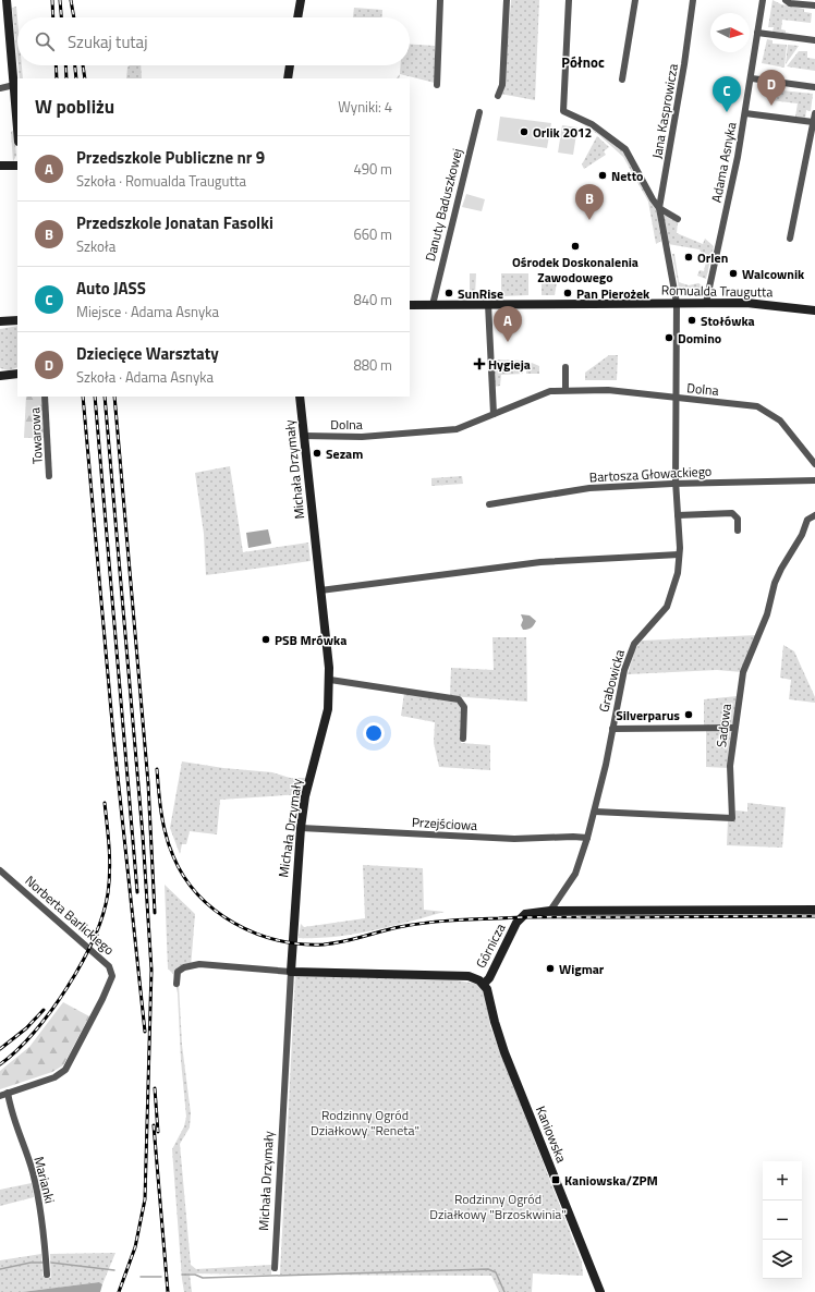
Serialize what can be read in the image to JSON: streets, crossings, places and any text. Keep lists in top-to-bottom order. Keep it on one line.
{"streets":{"street":["Jana Kasprowicza","Adama Asnyka","Danuty Baduszkowej","Romualda Traugutta","Dolna","Towarowa","Michała Drzymały","Bartosza Głowackiego","Grabowicka","Sadowa","Przejściowa","Norberta Barlickiego","Górnicza","Kaniowska","Marianki"]},"crossings":[["Jana Kasprowicza","Romualda Traugutta"],["Jana Kasprowicza","Grabowicka"],["Adama Asnyka","Romualda Traugutta"],["Danuty Baduszkowej","Romualda Traugutta"],["Romualda Traugutta","Grabowicka"],["Dolna","Michała Drzymały"],["Dolna","Grabowicka"],["Michała Drzymały","Przejściowa"],["Michała Drzymały","Górnicza"],["Bartosza Głowackiego","Grabowicka"],["Grabowicka","Sadowa"],["Grabowicka","Przejściowa"],["Grabowicka","Górnicza"],["Norberta Barlickiego","Marianki"],["Górnicza","Kaniowska"]],"districts":["Północ"],"parks":["Rodzinny Ogród Działkowy \"Reneta\"","Rodzinny Ogród Działkowy \"Brzoskwinia\""],"places":{"other":["Orlik 2012","Netto","Ośrodek Doskonalenia Zawodowego","Orlen","Walcownik","SunRise","Pan Pierożek","Stołówka","Domino","Sezam","PSB Mrówka","Silverparus","Wigmar"],"health":["Hygieja"],"transit":["Kaniowska/ZPM"]},"north":"right","page":{"search":"Szukaj tutaj","pins":["D","C","B","A"],"heading":["W pobliżu","Wyniki: 4"],"list":[{"mark":"A","name":"Przedszkole Publiczne nr 9","note":"Szkoła · Romualda Traugutta","value":"490 m"},{"mark":"B","name":"Przedszkole Jonatan Fasolki","note":"Szkoła","value":"660 m"},{"mark":"C","name":"Auto JASS","note":"Miejsce · Adama Asnyka","value":"840 m"},{"mark":"D","name":"Dziecięce Warsztaty","note":"Szkoła · Adama Asnyka","value":"880 m"}],"map_buttons":["+","−"]}}
